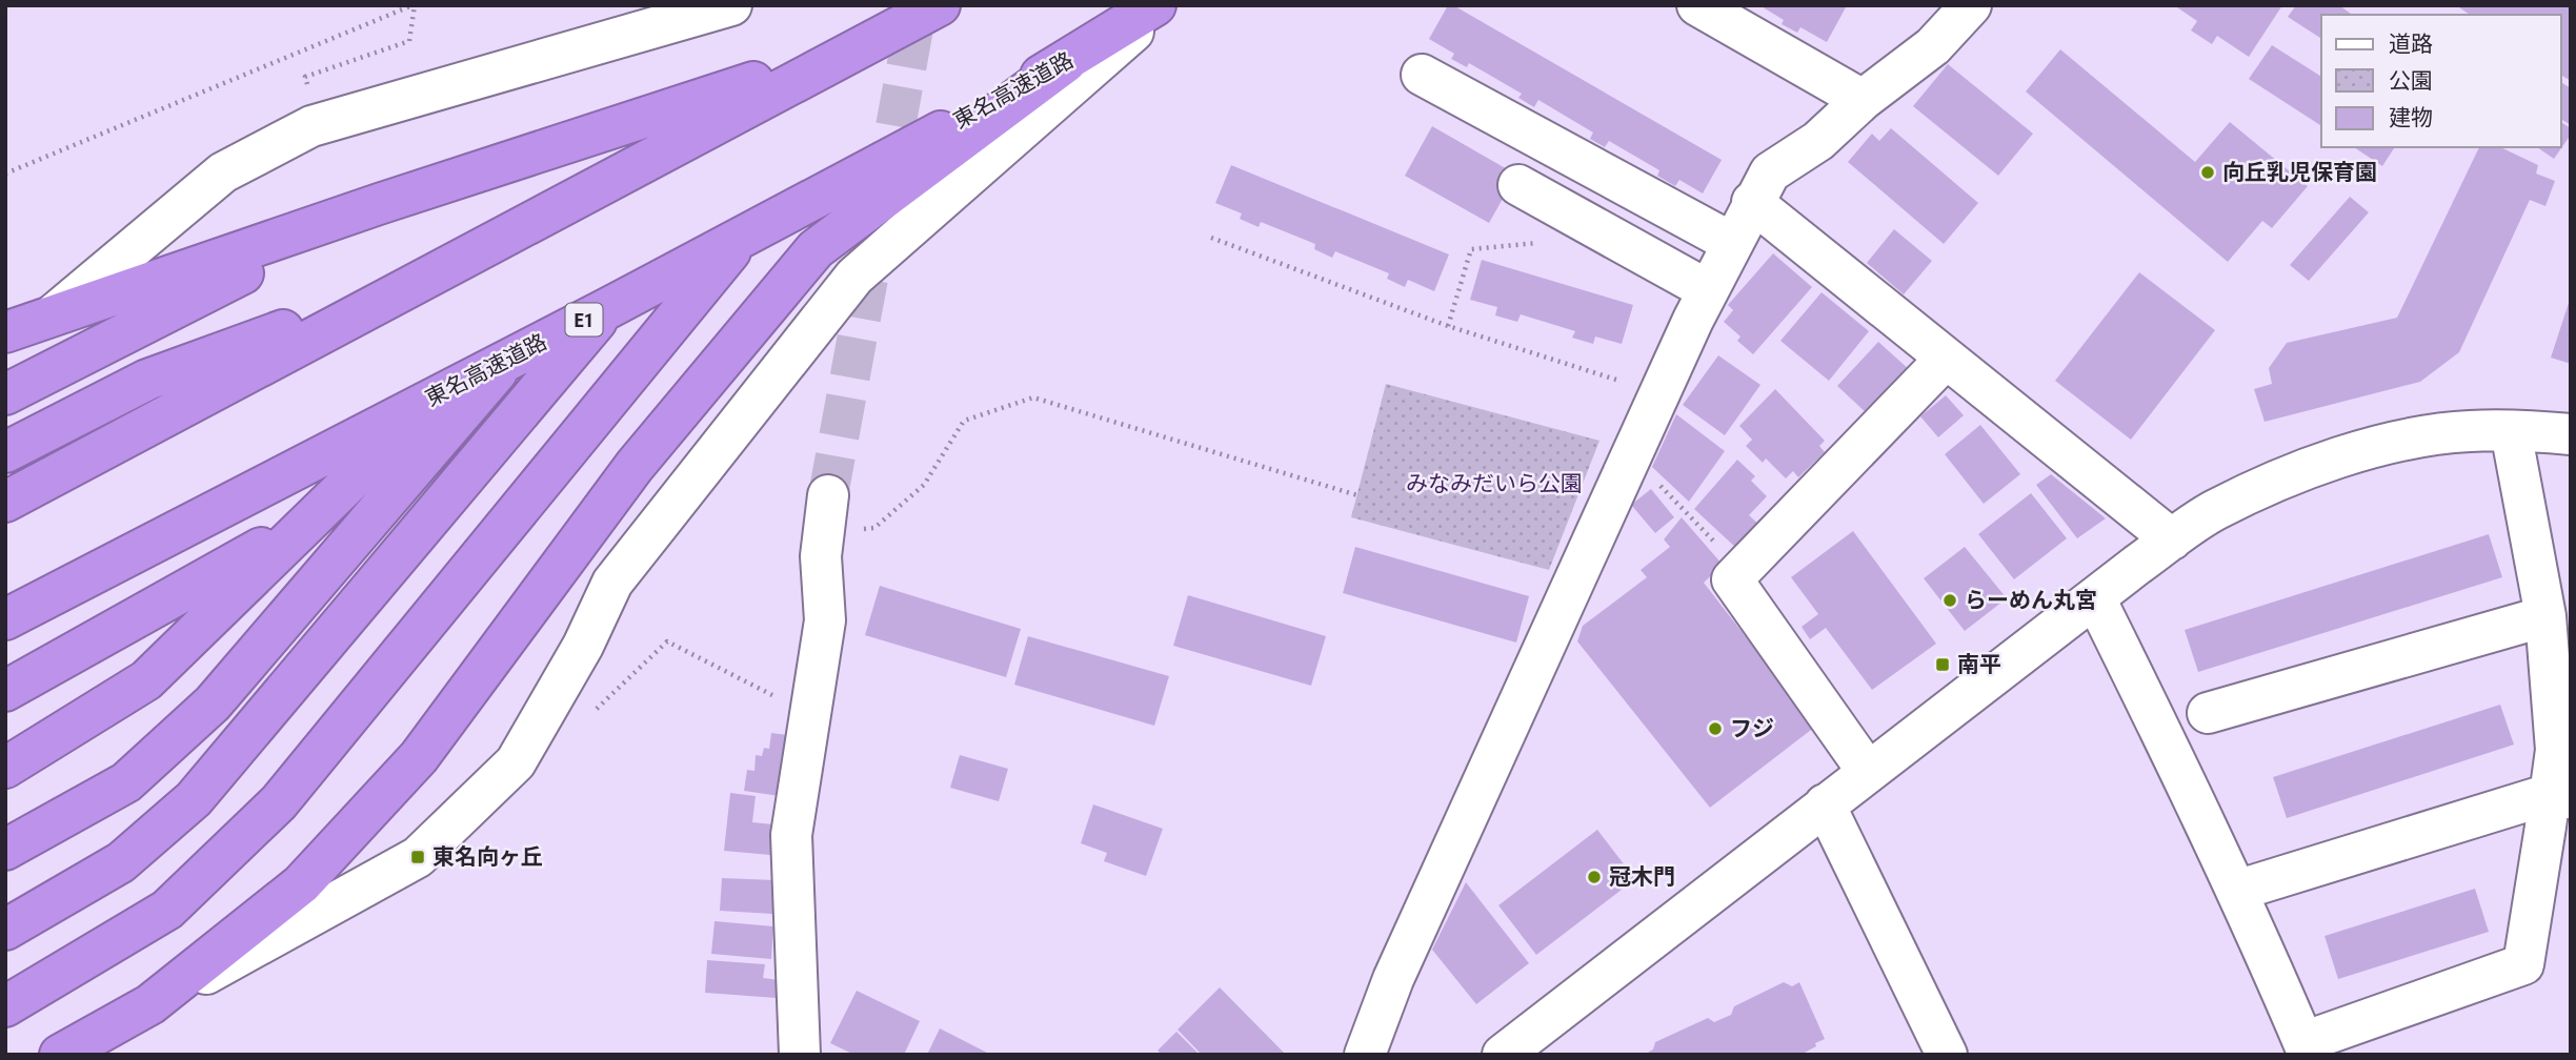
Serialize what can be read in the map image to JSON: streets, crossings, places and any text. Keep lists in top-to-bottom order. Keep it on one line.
{"streets":{"highway":["東名高速道路","E1"]},"parks":["みなみだいら公園"],"places":{"other":["向丘乳児保育園","らーめん丸宮","フジ","冠木門"],"transit":["南平","東名向ヶ丘"]},"legend":["道路","公園","建物"]}
